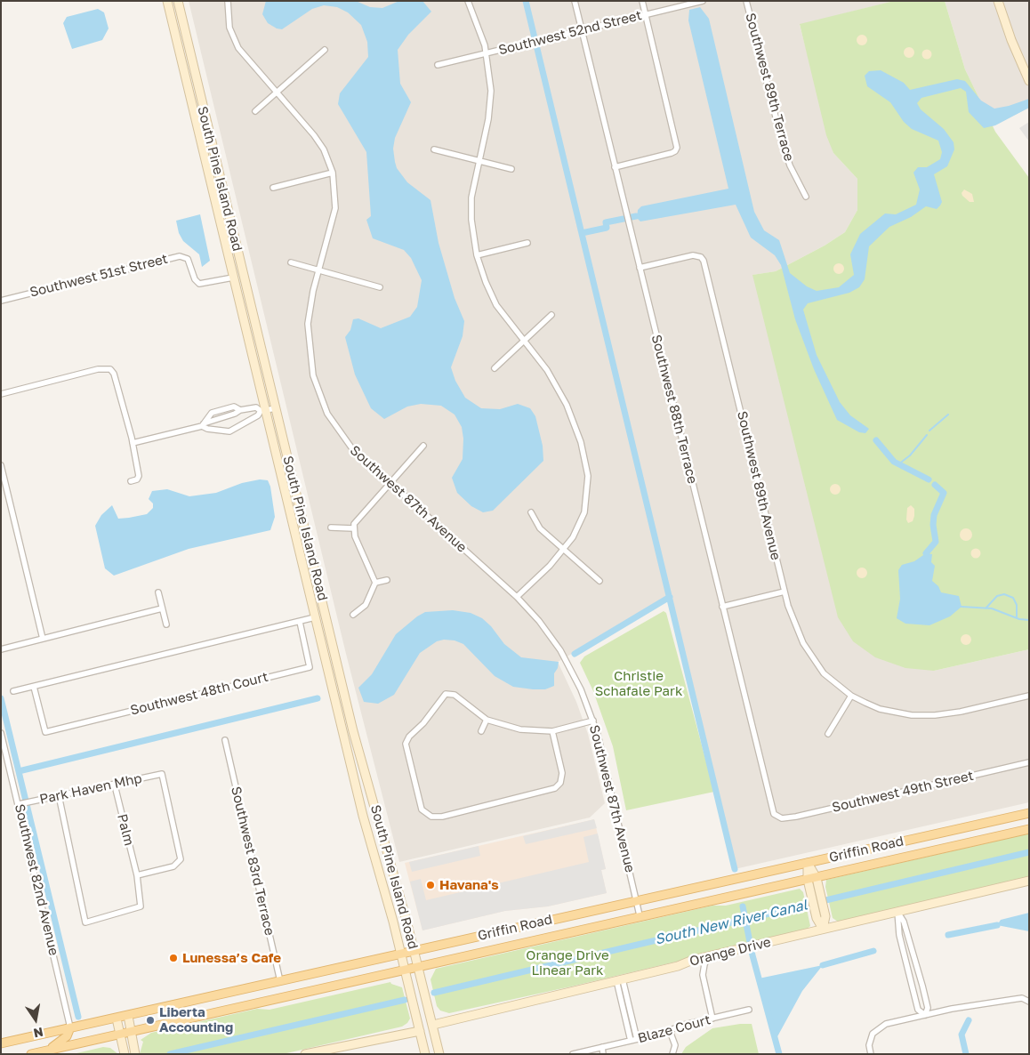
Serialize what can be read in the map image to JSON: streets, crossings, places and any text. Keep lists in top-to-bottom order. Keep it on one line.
{"streets":{"main road":["South Pine Island Road","Griffin Road","Orange Drive"],"street":["Southwest 52nd Street","Southwest 89th Terrace","Southwest 51st Street","Southwest 88th Terrace","Southwest 89th Avenue","Southwest 87th Avenue","Southwest 48th Court","Park Haven Mhp","Southwest 49th Street","Palm","Southwest 83rd Terrace","Southwest 82nd Avenue","Blaze Court"]},"crossings":[["Southwest 52nd Street","Southwest 88th Terrace"],["South Pine Island Road","Southwest 51st Street"],["South Pine Island Road","Griffin Road"],["South Pine Island Road","Orange Drive"],["Southwest 88th Terrace","Southwest 89th Avenue"],["Southwest 88th Terrace","Southwest 49th Street"],["Southwest 87th Avenue","Griffin Road"],["Park Haven Mhp","Palm"],["Park Haven Mhp","Southwest 82nd Avenue"],["Griffin Road","Southwest 83rd Terrace"],["Griffin Road","Southwest 82nd Avenue"]],"water":["South New River Canal"],"parks":["Christie Schafale Park","Orange Drive Linear Park"],"places":["Havana's","Lunessa’s Cafe","Liberta Accounting"],"north":"bottom"}
